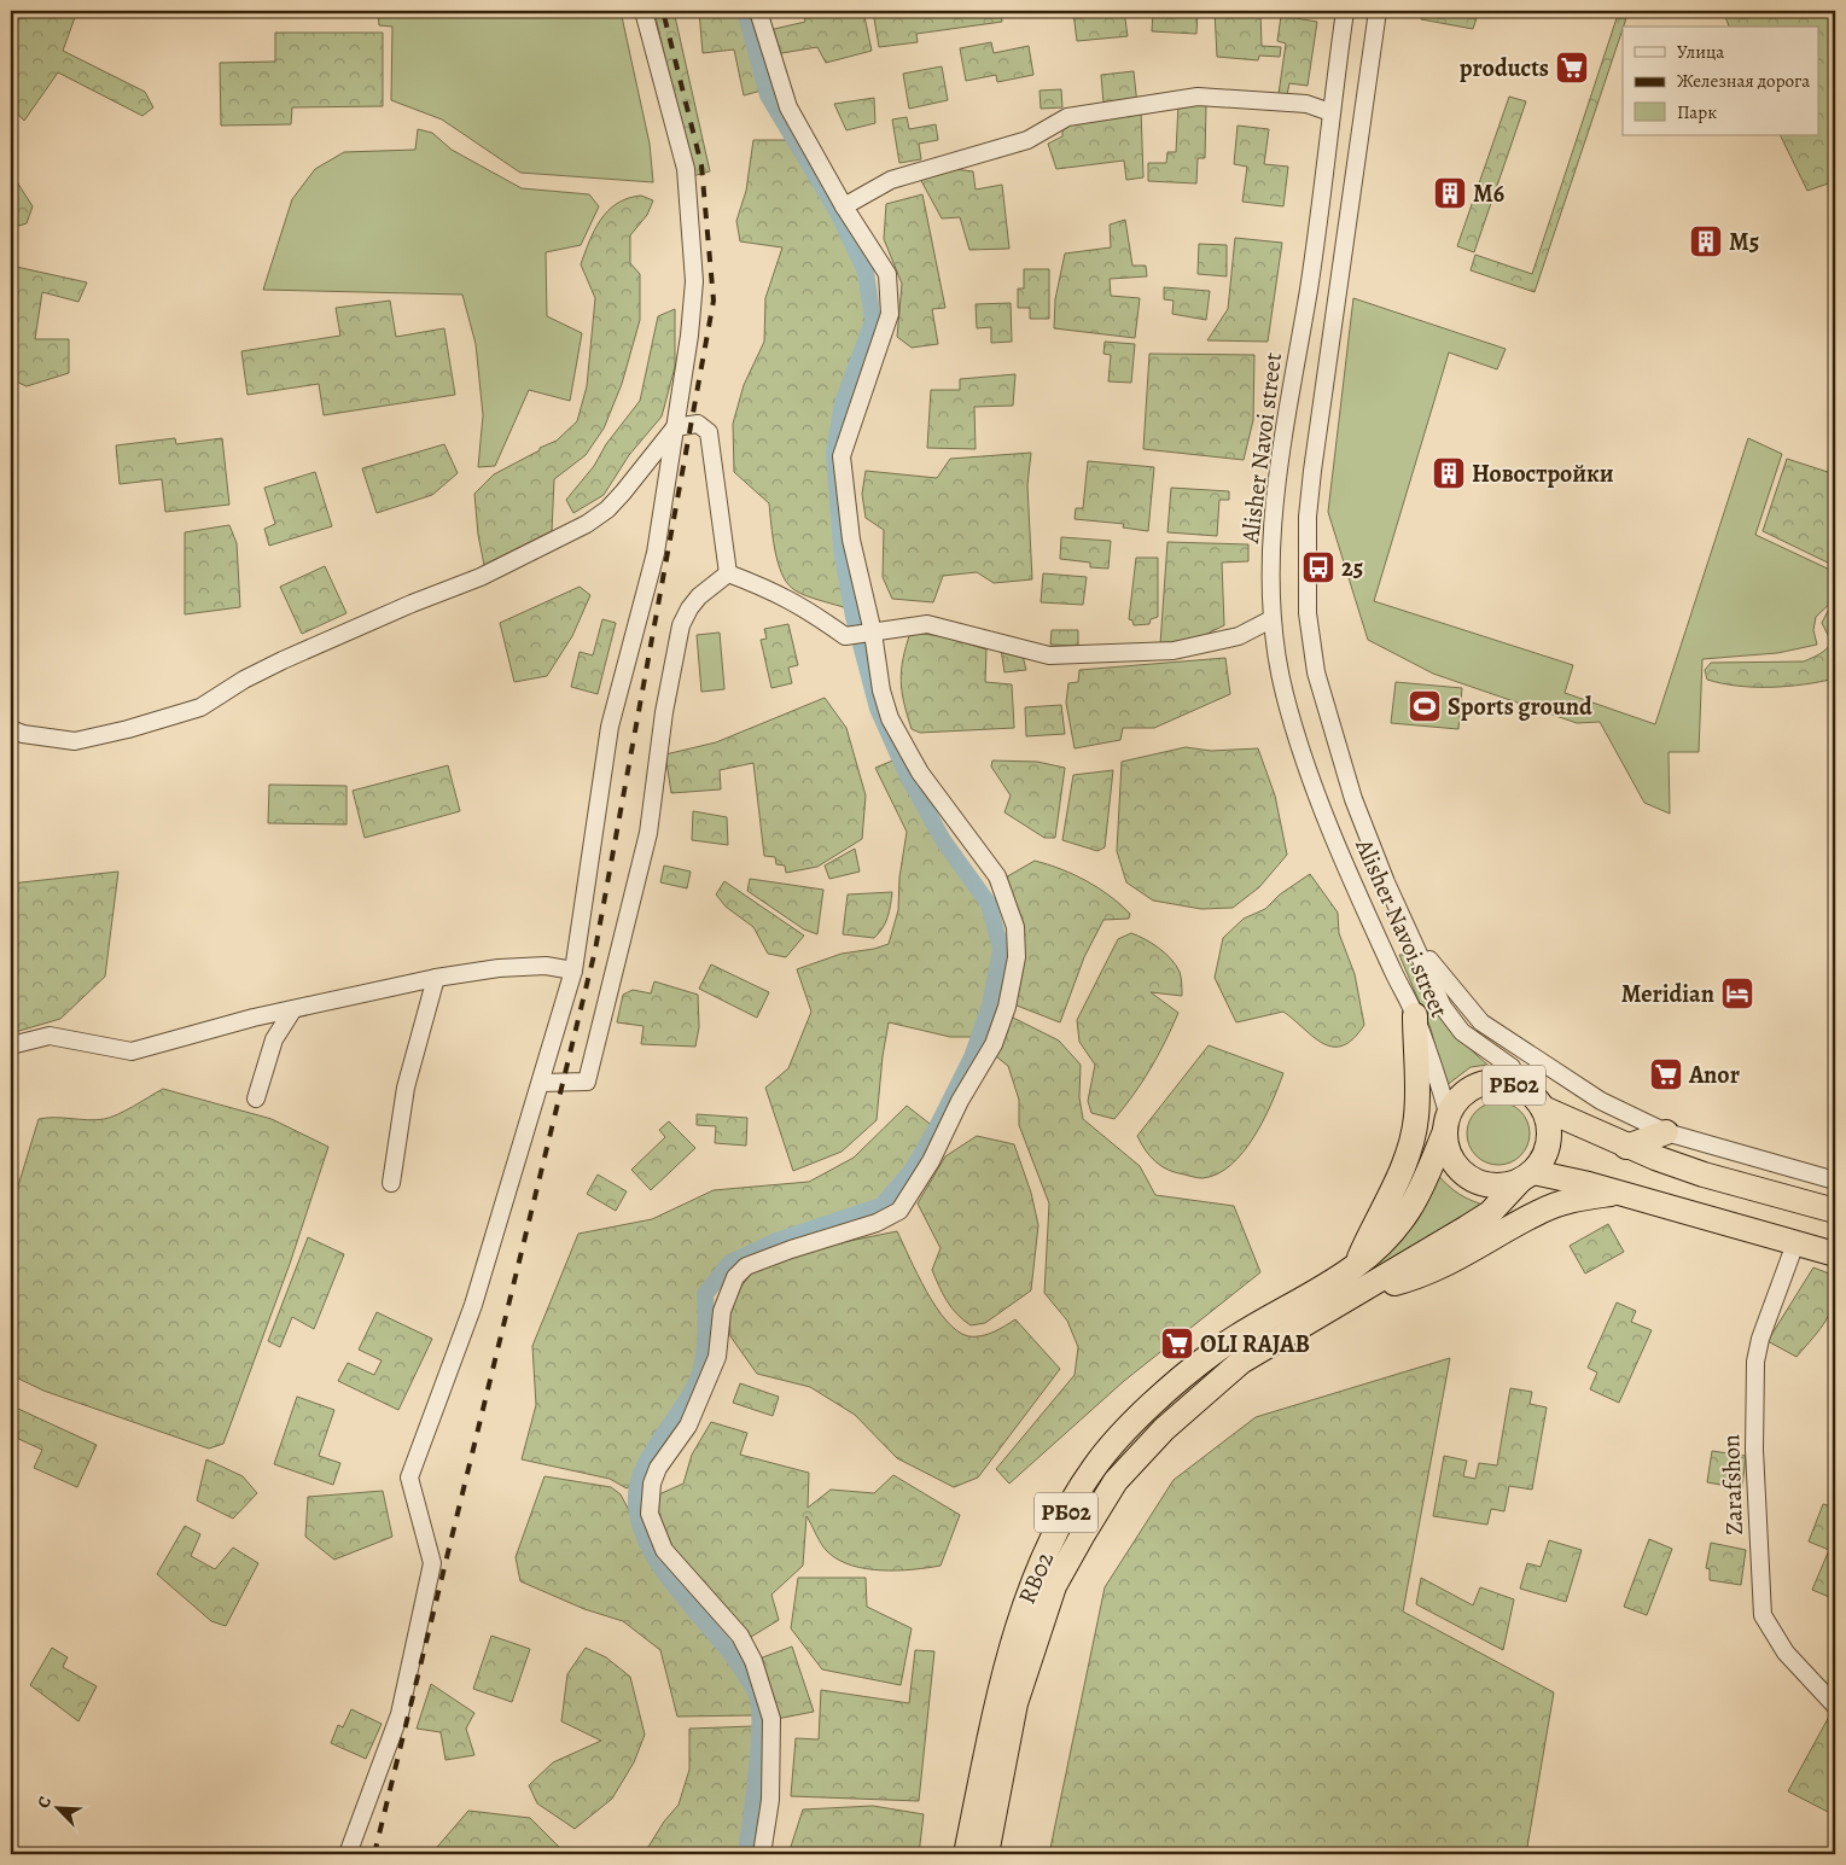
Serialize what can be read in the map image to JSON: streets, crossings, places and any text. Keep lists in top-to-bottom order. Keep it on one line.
{"streets":{"highway":["РБ02","RB02"],"street":["Alisher Navoi street","Zarafshon"]},"crossings":[["Alisher Navoi street","РБ02"],["РБ02","RB02"]],"places":{"supermarket":["products","Anor","OLI RAJAB"],"building":["М6","М5","Новостройки"],"bus stop":["25"],"sports":["Sports ground"],"hotel":["Meridian"]},"legend":["Улица","Железная дорога","Парк"],"north":"top left"}
